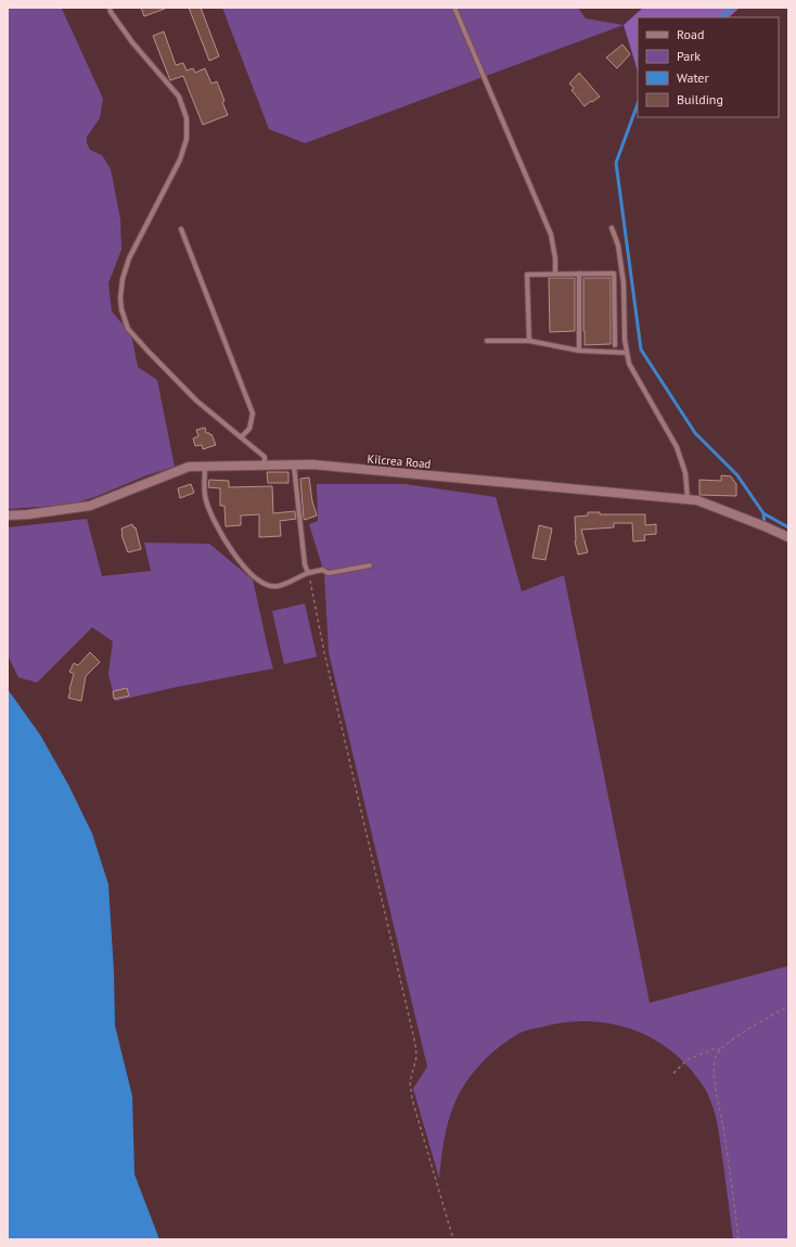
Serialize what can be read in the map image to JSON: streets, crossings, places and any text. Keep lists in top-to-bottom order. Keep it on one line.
{"streets":{"street":["Kilcrea Road"]},"legend":["Road","Park","Water","Building"]}
